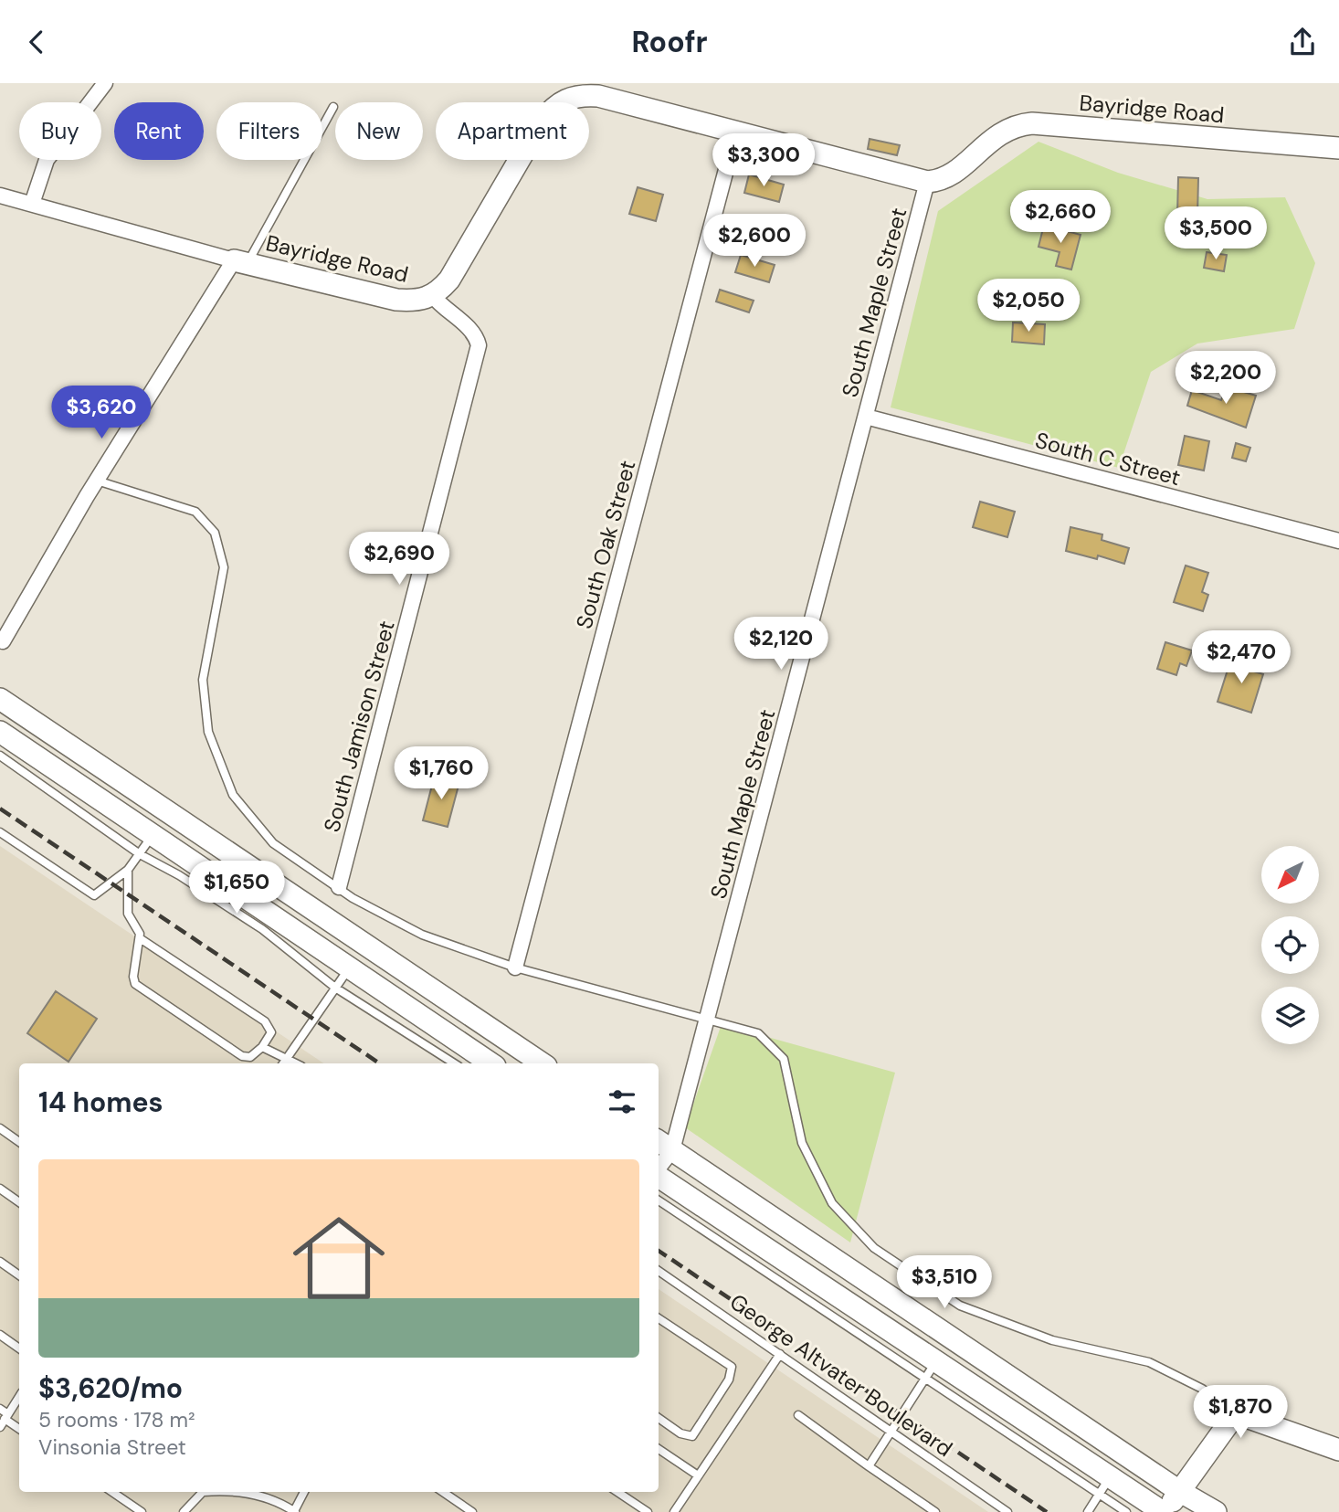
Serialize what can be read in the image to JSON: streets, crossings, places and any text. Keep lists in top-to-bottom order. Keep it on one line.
{"streets":{"street":["Bayridge Road","South Maple Street","South C Street","South Oak Street","South Jamison Street"],"lane":["George Altvater Boulevard"]},"crossings":[["Bayridge Road","South Maple Street"],["Bayridge Road","South Oak Street"],["Bayridge Road","South Jamison Street"],["South Maple Street","South C Street"]],"north":"bottom left","page":{"header":"Roofr","chip":["Buy","Rent","Filters","New","Apartment"],"price":["$3,300","$2,660","$3,500","$2,600","$2,050","$2,200","$3,620","$2,690","$2,120","$2,470","$1,760","$1,650","$3,510","$1,870"],"heading":"14 homes","list":[{"name":"$3,620/mo","note":"5 rooms · 178 m² · Vinsonia Street"}]}}
